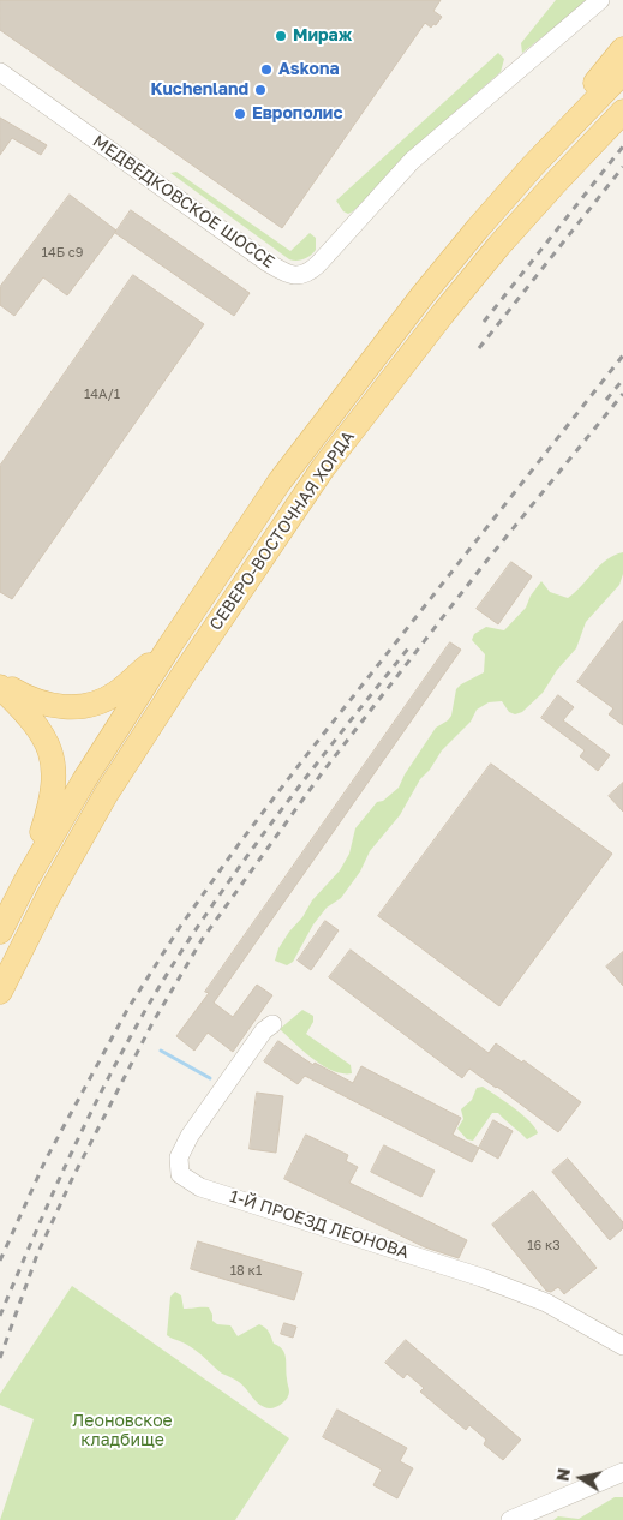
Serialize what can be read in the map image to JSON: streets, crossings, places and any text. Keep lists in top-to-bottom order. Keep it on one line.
{"streets":{"main road":["СЕВЕРО-ВОСТОЧНАЯ ХОРДА"],"street":["МЕДВЕДКОВСКОЕ ШОССЕ","1-Й ПРОЕЗД ЛЕОНОВА"]},"parks":["Леоновское кладбище"],"places":["Мираж","Askona","Kuchenland","Европолис"],"house_numbers":["14Б с9","14А/1","16 к3","18 к1"],"north":"left"}
